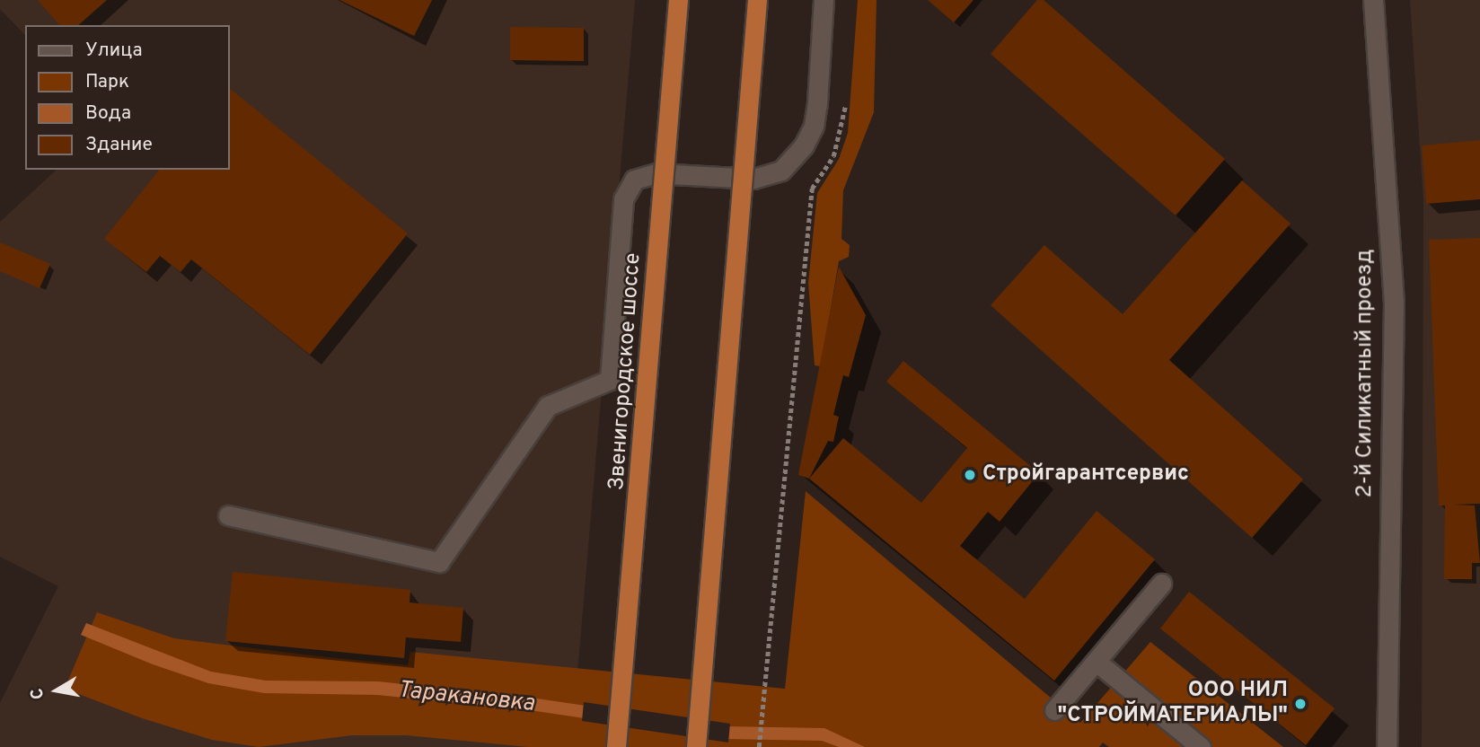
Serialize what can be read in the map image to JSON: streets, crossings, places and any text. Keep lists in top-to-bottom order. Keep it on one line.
{"streets":{"main road":["Звенигородское шоссе"],"street":["2-й Силикатный проезд"]},"water":["Таракановка"],"places":["Стройгарантсервис","ООО НИЛ \"СТРОЙМАТЕРИАЛЫ\""],"legend":["Улица","Парк","Вода","Здание"],"north":"left"}
